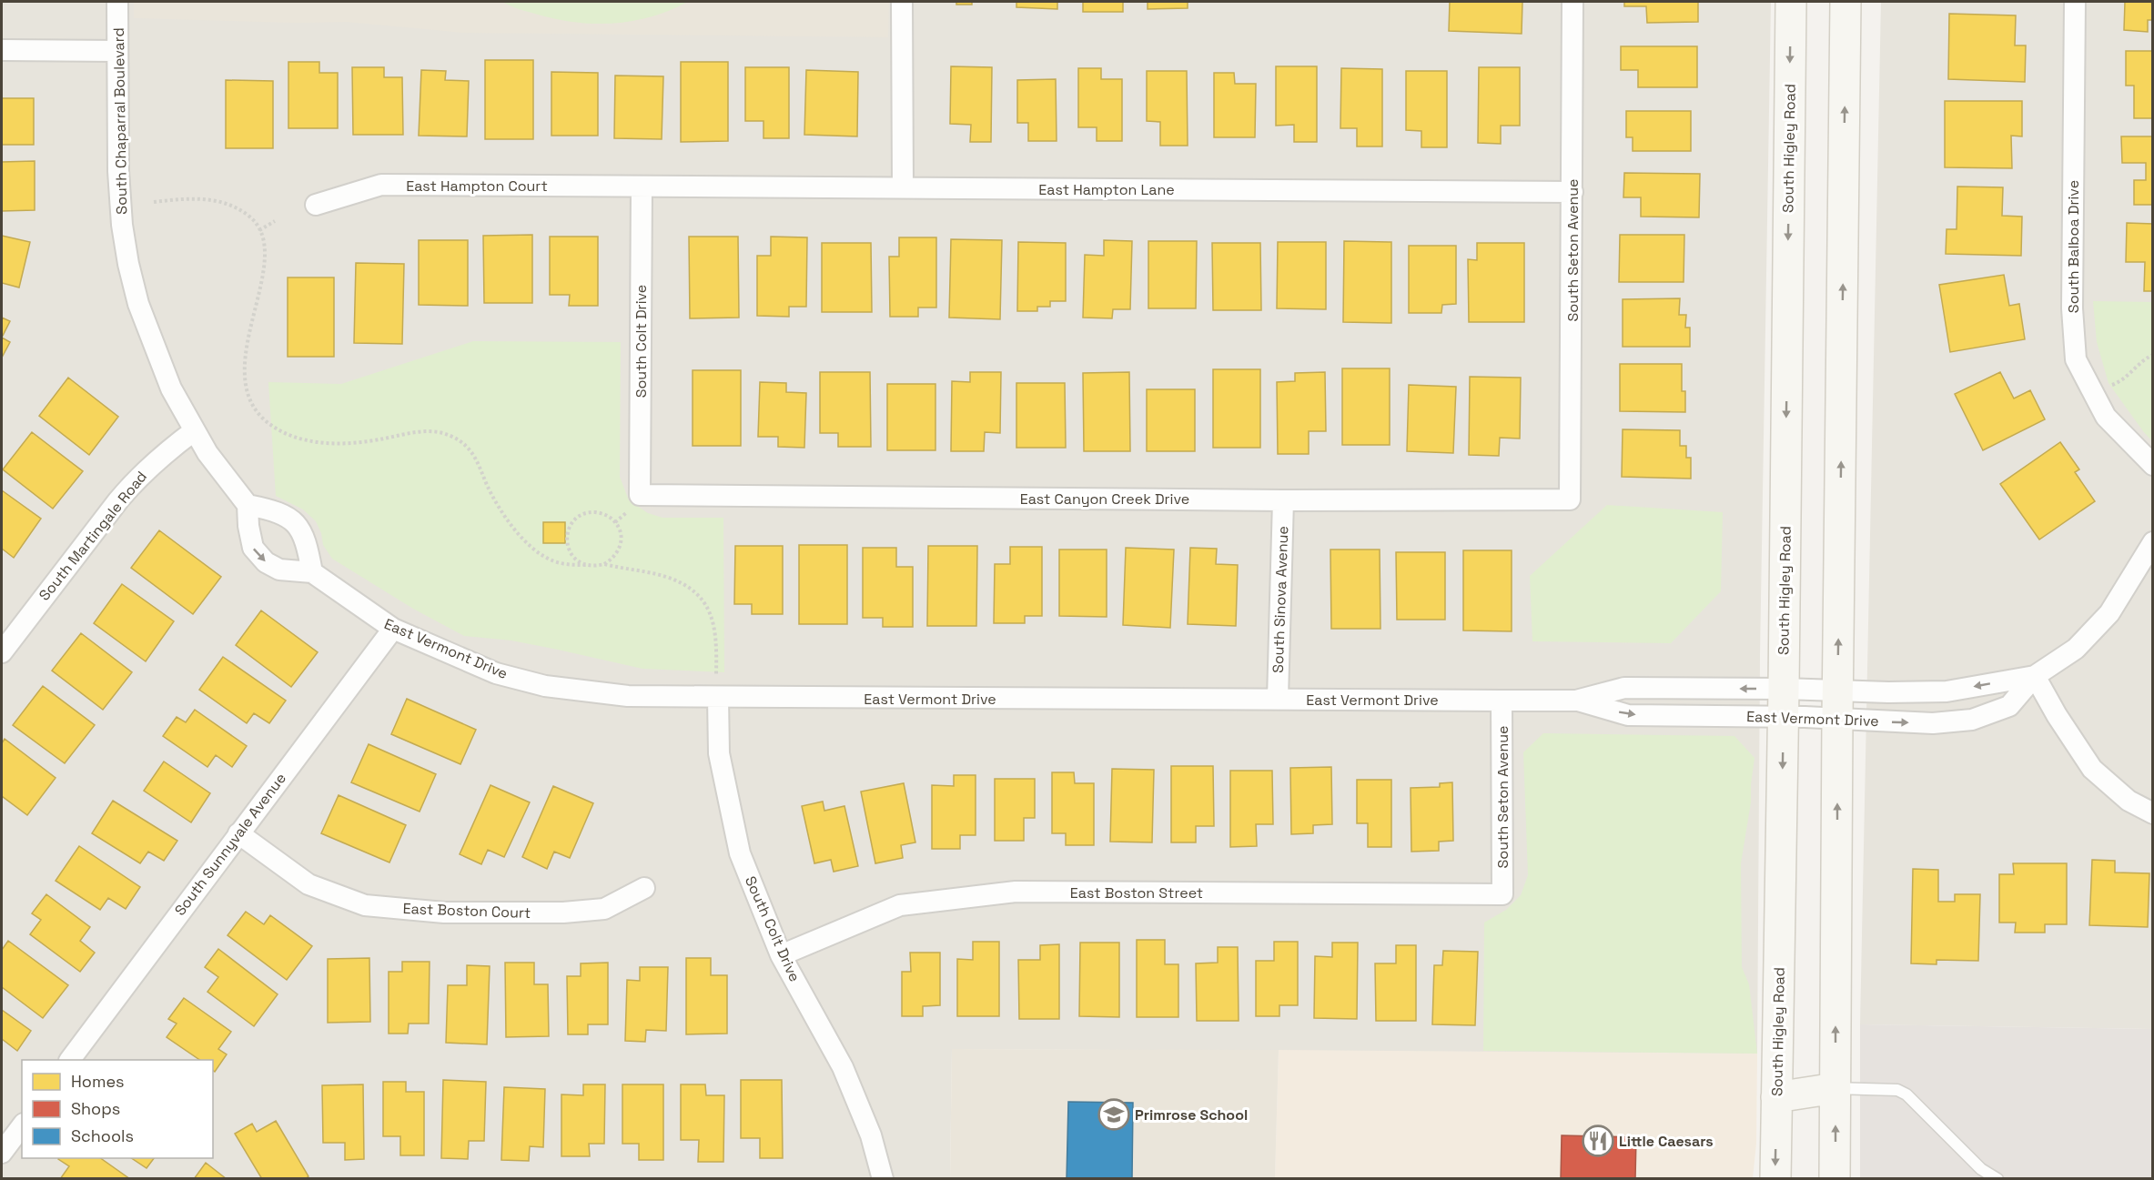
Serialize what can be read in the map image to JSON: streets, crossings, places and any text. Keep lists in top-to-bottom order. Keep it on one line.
{"streets":{"main road":["South Higley Road"],"street":["South Chaparral Boulevard","East Hampton Court","East Hampton Lane","South Balboa Drive","South Seton Avenue","South Colt Drive","East Canyon Creek Drive","South Martingale Road","South Sinova Avenue","East Vermont Drive","South Sunnyvale Avenue","East Boston Street","East Boston Court"]},"crossings":[["South Chaparral Boulevard","South Martingale Road"],["South Higley Road","East Vermont Drive"],["East Hampton Court","East Hampton Lane"],["East Hampton Court","South Colt Drive"],["East Hampton Lane","South Seton Avenue"],["East Hampton Lane","South Colt Drive"],["South Seton Avenue","East Canyon Creek Drive"],["South Seton Avenue","East Vermont Drive"],["South Seton Avenue","East Boston Street"],["South Colt Drive","East Canyon Creek Drive"],["South Colt Drive","East Vermont Drive"],["South Colt Drive","East Boston Street"],["East Canyon Creek Drive","South Sinova Avenue"],["South Sinova Avenue","East Vermont Drive"],["East Vermont Drive","South Sunnyvale Avenue"],["South Sunnyvale Avenue","East Boston Court"]],"places":{"school or university":["Primrose School"],"restaurant":["Little Caesars"]},"legend":["Homes","Shops","Schools"]}
